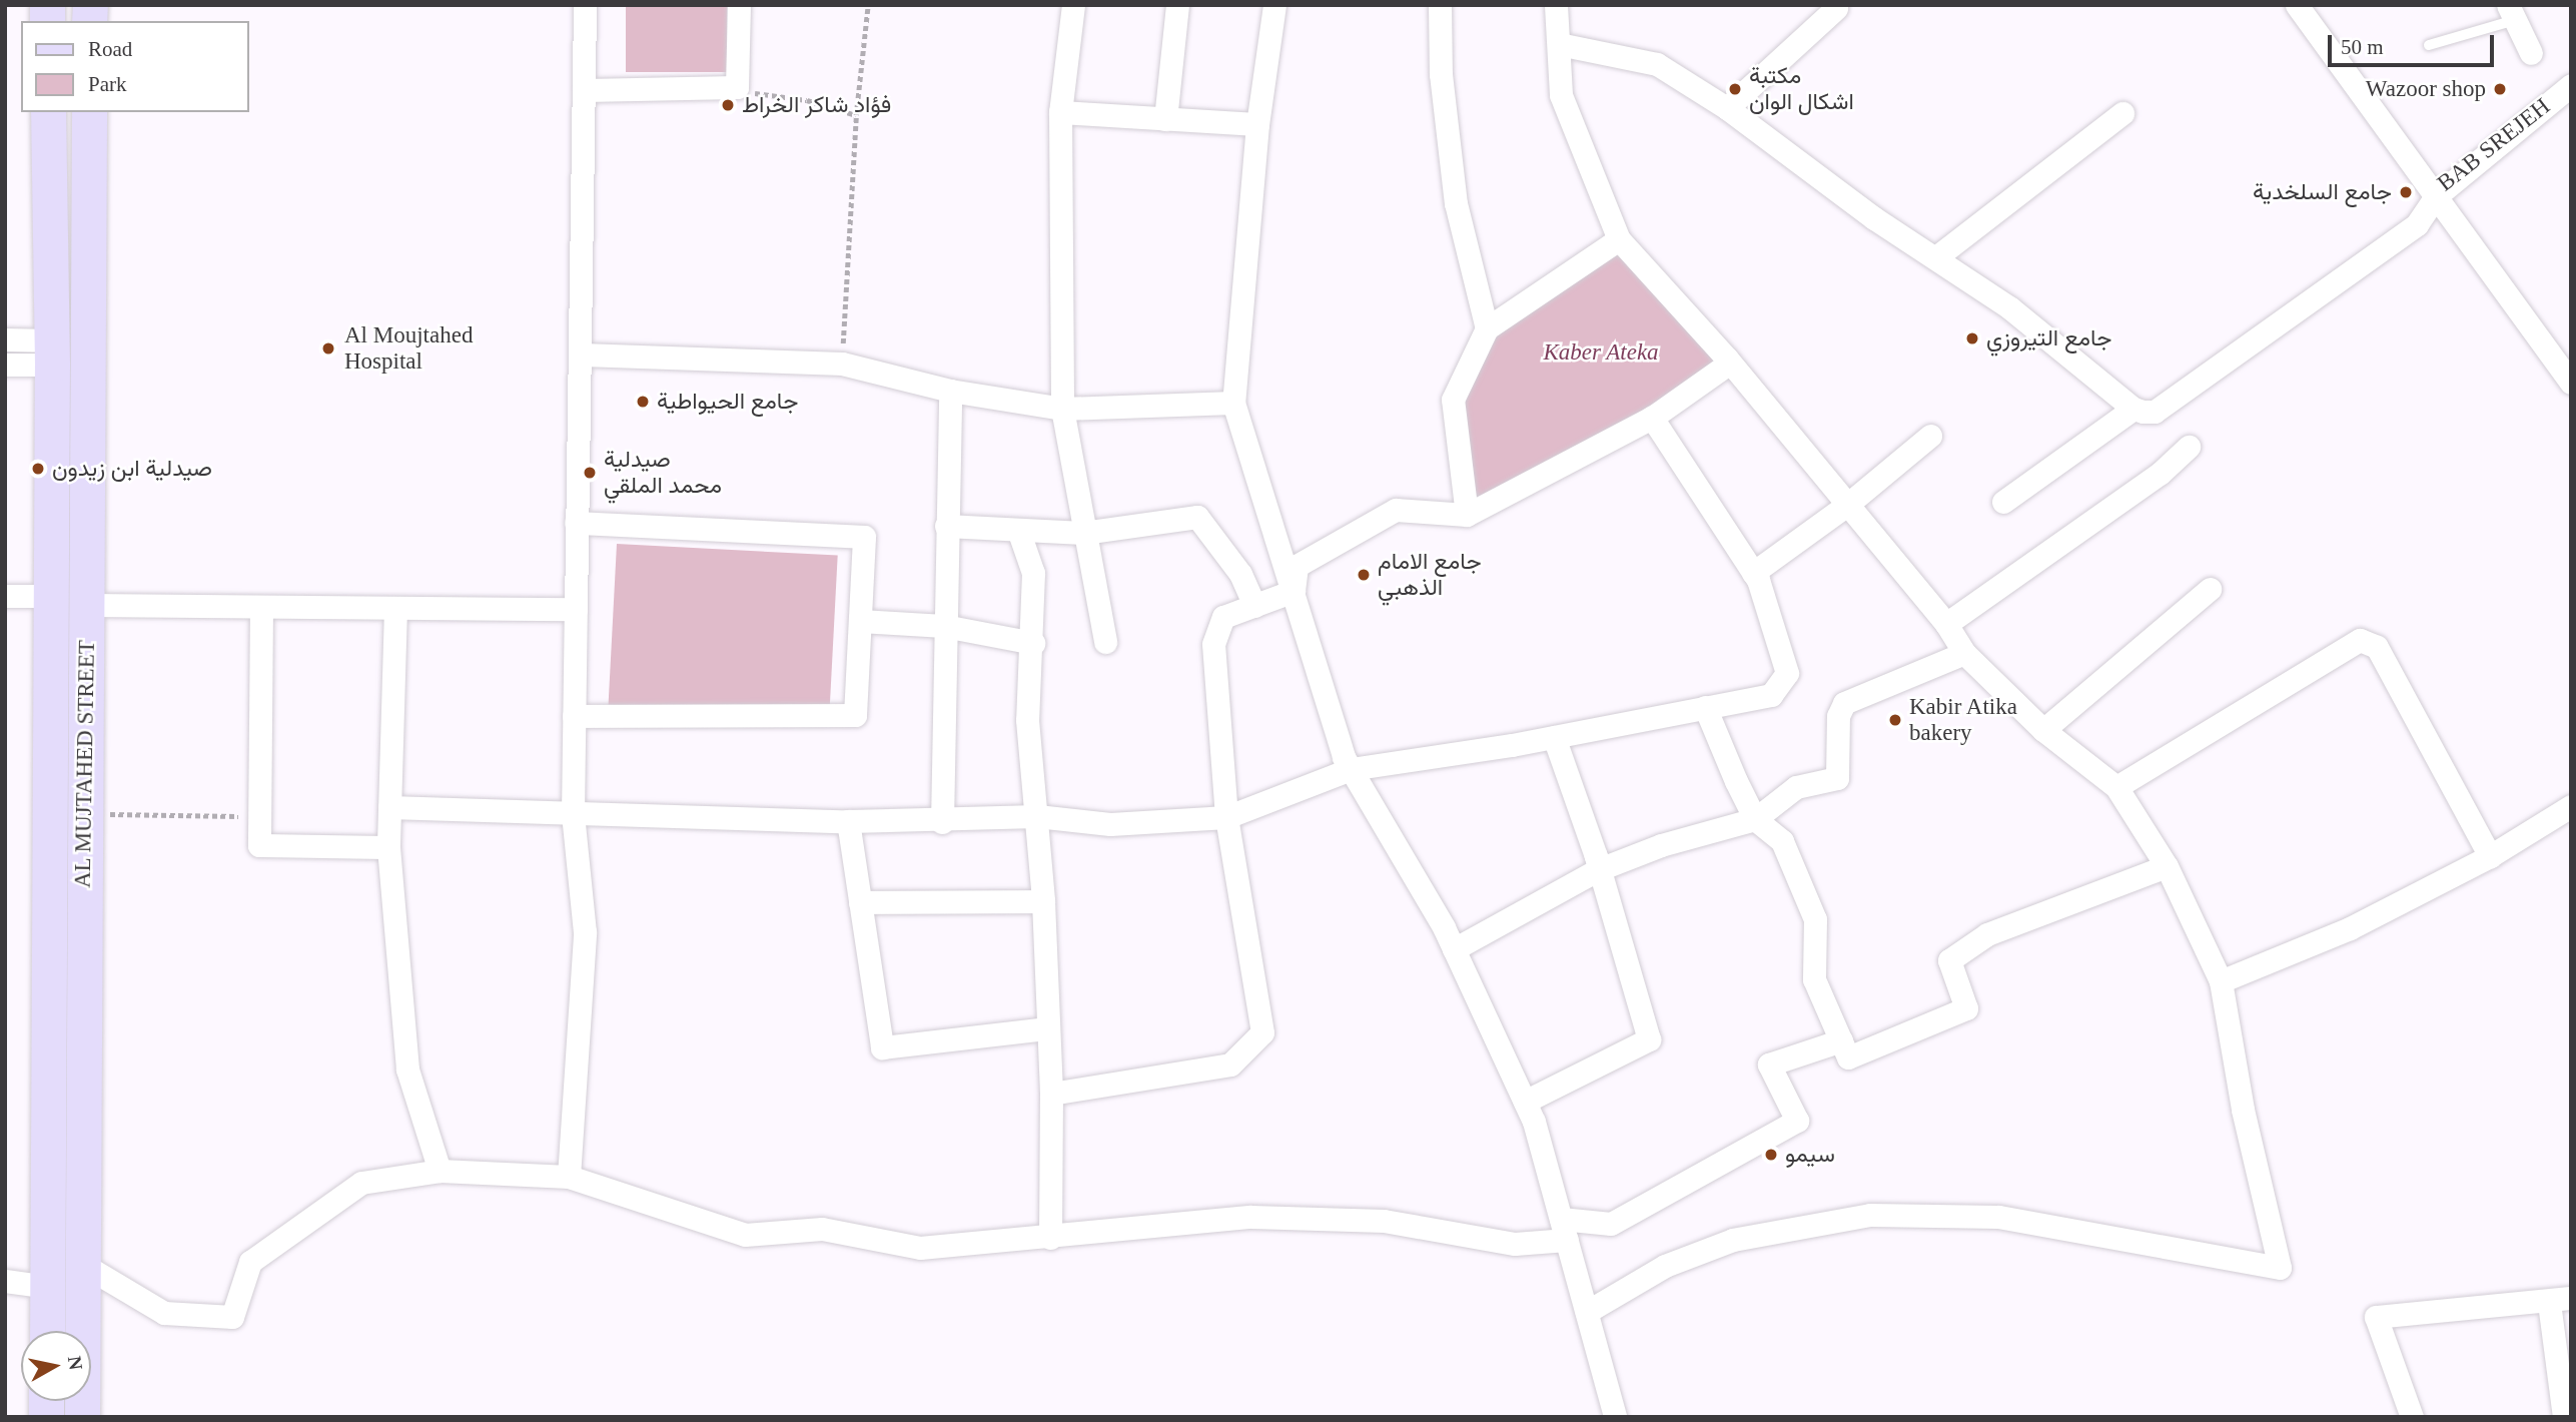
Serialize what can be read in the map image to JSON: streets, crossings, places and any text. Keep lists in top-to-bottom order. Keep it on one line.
{"streets":{"main road":["AL MUJTAHED STREET"],"street":["BAB SREJEH"]},"parks":["Kaber Ateka"],"places":["مكتبة اشكال الوان","Wazoor shop","فؤاد شاكر الخراط","جامع السلخدية","جامع التيروزي","Al Moujtahed Hospital","جامع الحيواطية","صيدلية ابن زيدون","صيدلية محمد الملقي","جامع الامام الذهبي","Kabir Atika bakery","سيمو"],"legend":["Road","Park"],"scale_bar":"50 m","north":"right"}
